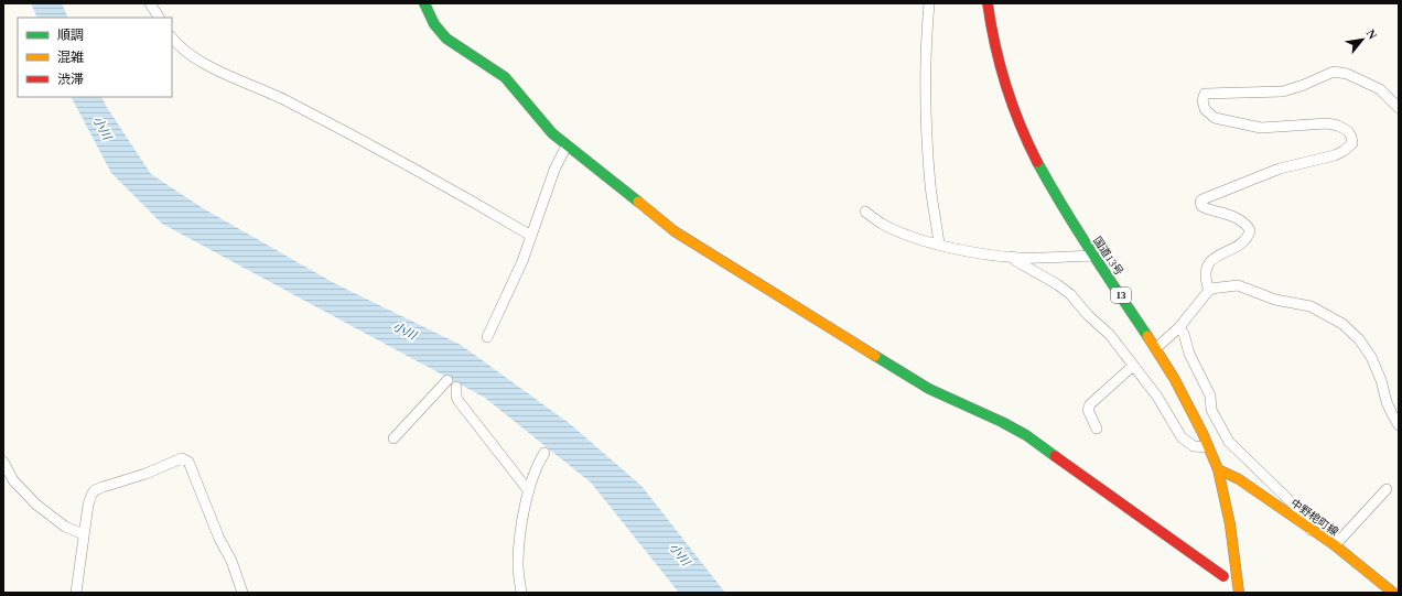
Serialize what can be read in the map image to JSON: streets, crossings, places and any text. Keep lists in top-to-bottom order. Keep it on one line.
{"streets":{"main road":["国道13号","13","中野梍町線"]},"crossings":[["国道13号","中野梍町線"]],"water":["小川"],"legend":["順調","混雑","渋滞"],"north":"top right"}
